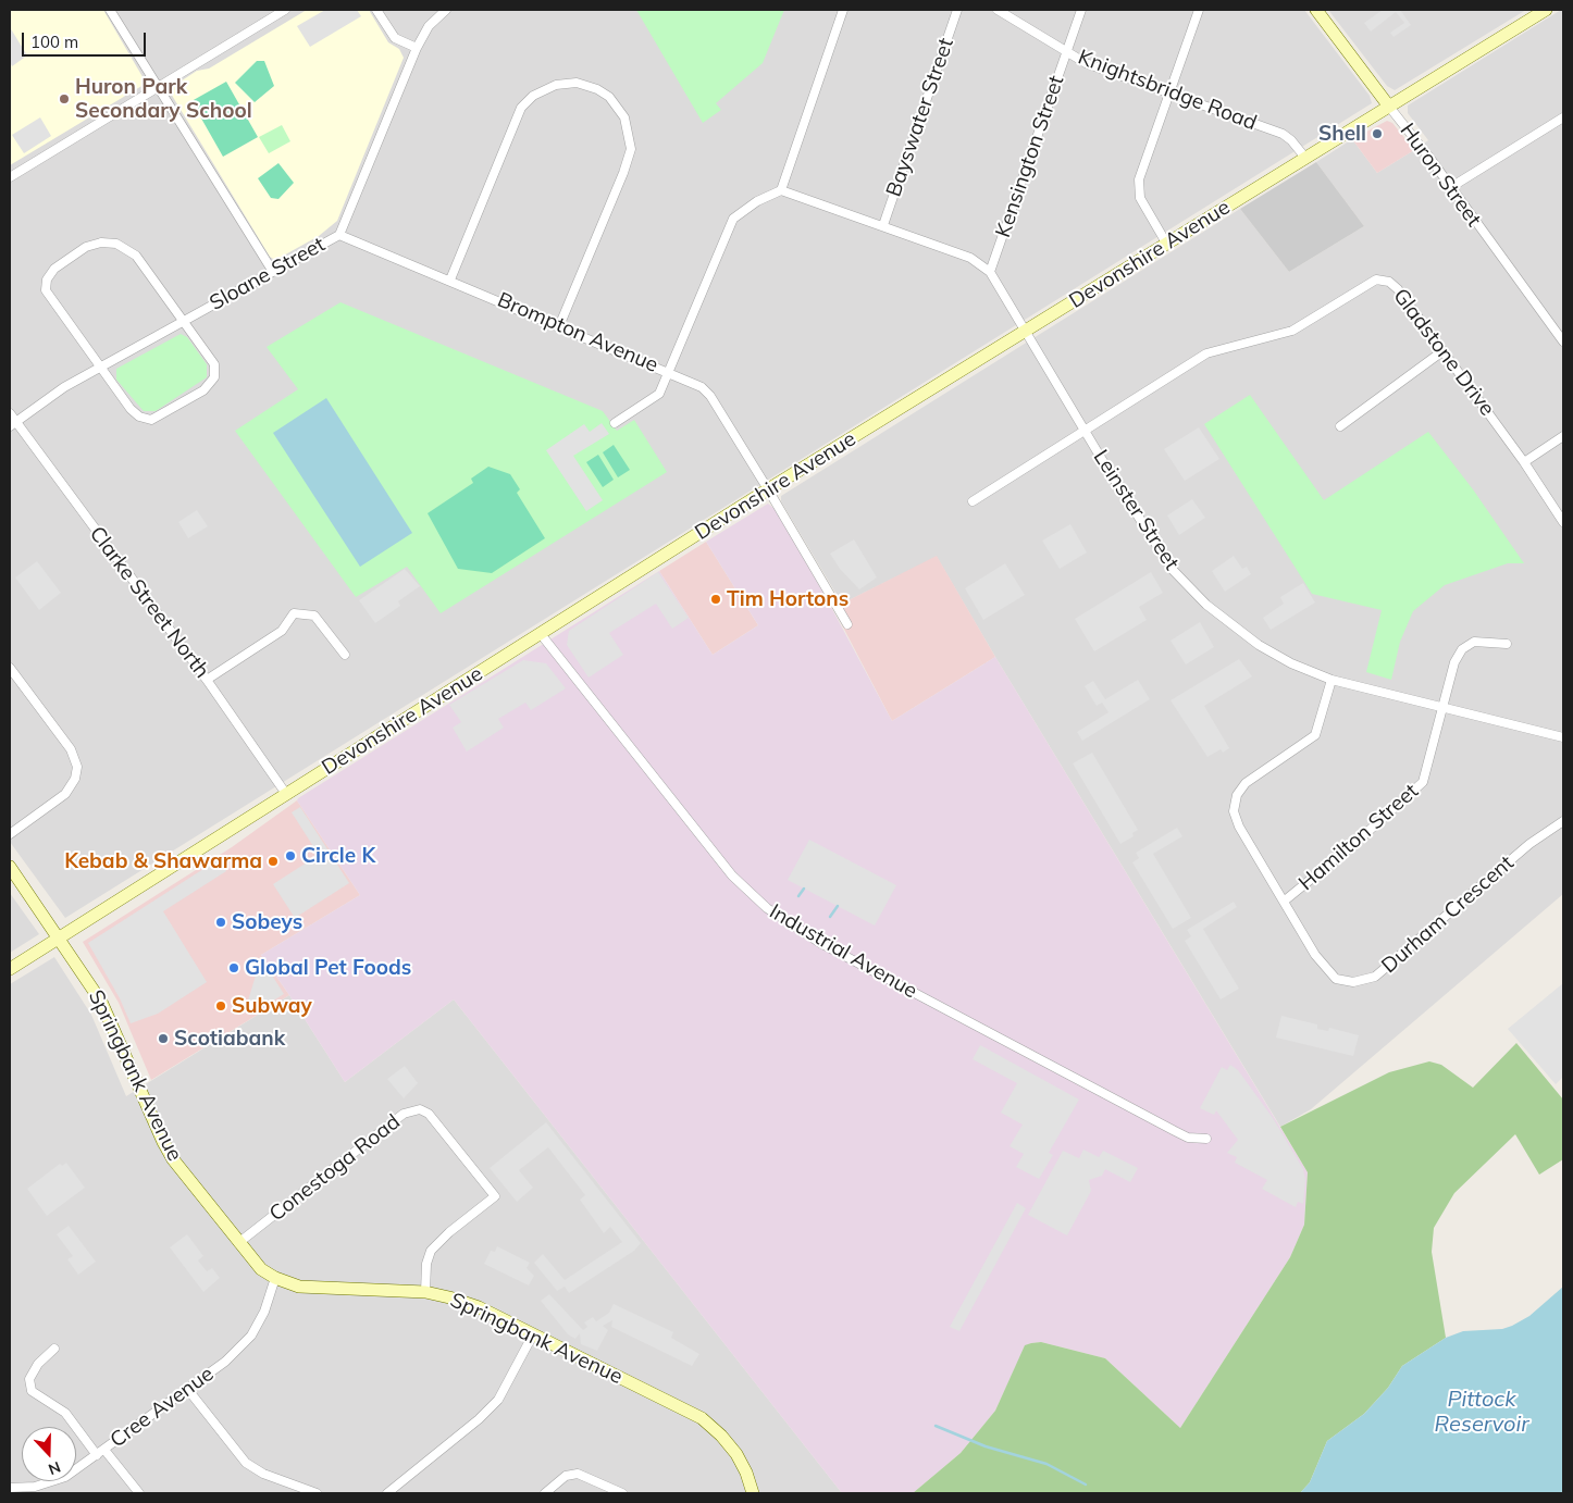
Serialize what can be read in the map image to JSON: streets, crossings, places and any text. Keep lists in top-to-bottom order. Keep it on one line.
{"streets":{"main road":["Huron Street","Devonshire Avenue","Springbank Avenue"],"street":["Knightsbridge Road","Bayswater Street","Kensington Street","Sloane Street","Brompton Avenue","Gladstone Drive","Leinster Street","Clarke Street North","Hamilton Street","Durham Crescent","Industrial Avenue","Conestoga Road","Cree Avenue"]},"crossings":[["Knightsbridge Road","Kensington Street"],["Knightsbridge Road","Devonshire Avenue"],["Bayswater Street","Leinster Street"],["Kensington Street","Leinster Street"],["Huron Street","Devonshire Avenue"],["Devonshire Avenue","Brompton Avenue"],["Devonshire Avenue","Leinster Street"],["Devonshire Avenue","Clarke Street North"],["Devonshire Avenue","Industrial Avenue"],["Devonshire Avenue","Springbank Avenue"],["Sloane Street","Brompton Avenue"],["Sloane Street","Clarke Street North"],["Gladstone Drive","Leinster Street"],["Leinster Street","Hamilton Street"],["Leinster Street","Durham Crescent"],["Hamilton Street","Durham Crescent"],["Springbank Avenue","Conestoga Road"],["Springbank Avenue","Cree Avenue"]],"water":["Pittock Reservoir"],"places":["Huron Park Secondary School","Shell","Tim Hortons","Circle K","Kebab & Shawarma","Sobeys","Global Pet Foods","Subway","Scotiabank"],"scale_bar":"100 m","north":"bottom"}
